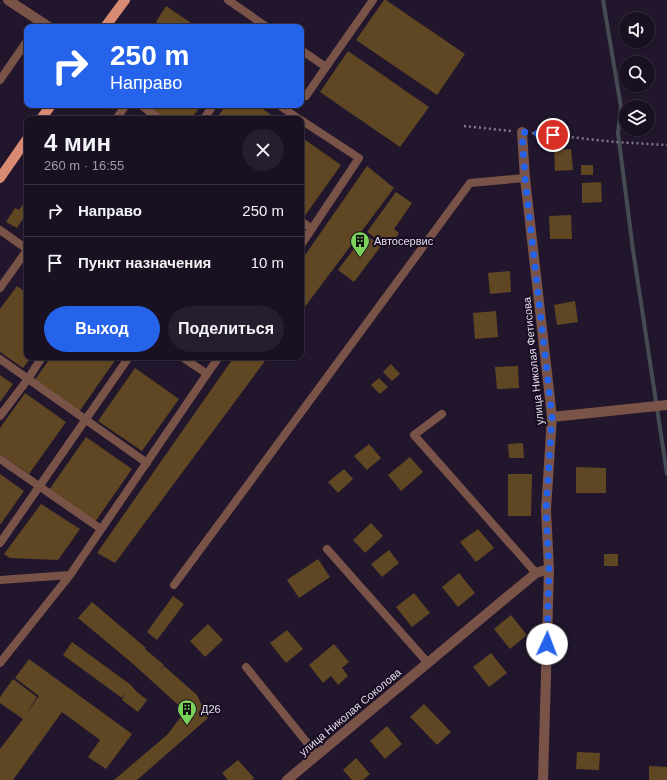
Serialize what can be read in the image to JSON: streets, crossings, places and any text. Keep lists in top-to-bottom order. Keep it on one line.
{"streets":{"street":["улица Николая Фетисова","улица Николая Соколова"]},"crossings":[["улица Николая Фетисова","улица Николая Соколова"]],"places":{"building":["Автосервис","Д26"]},"page":{"turn":["250 m","Направо"],"heading":["4 мин","260 m · 16:55"],"list":[{"name":"Направо","value":"250 m"},{"name":"Пункт назначения","value":"10 m"}],"buttons":["Выход","Поделиться"]}}
